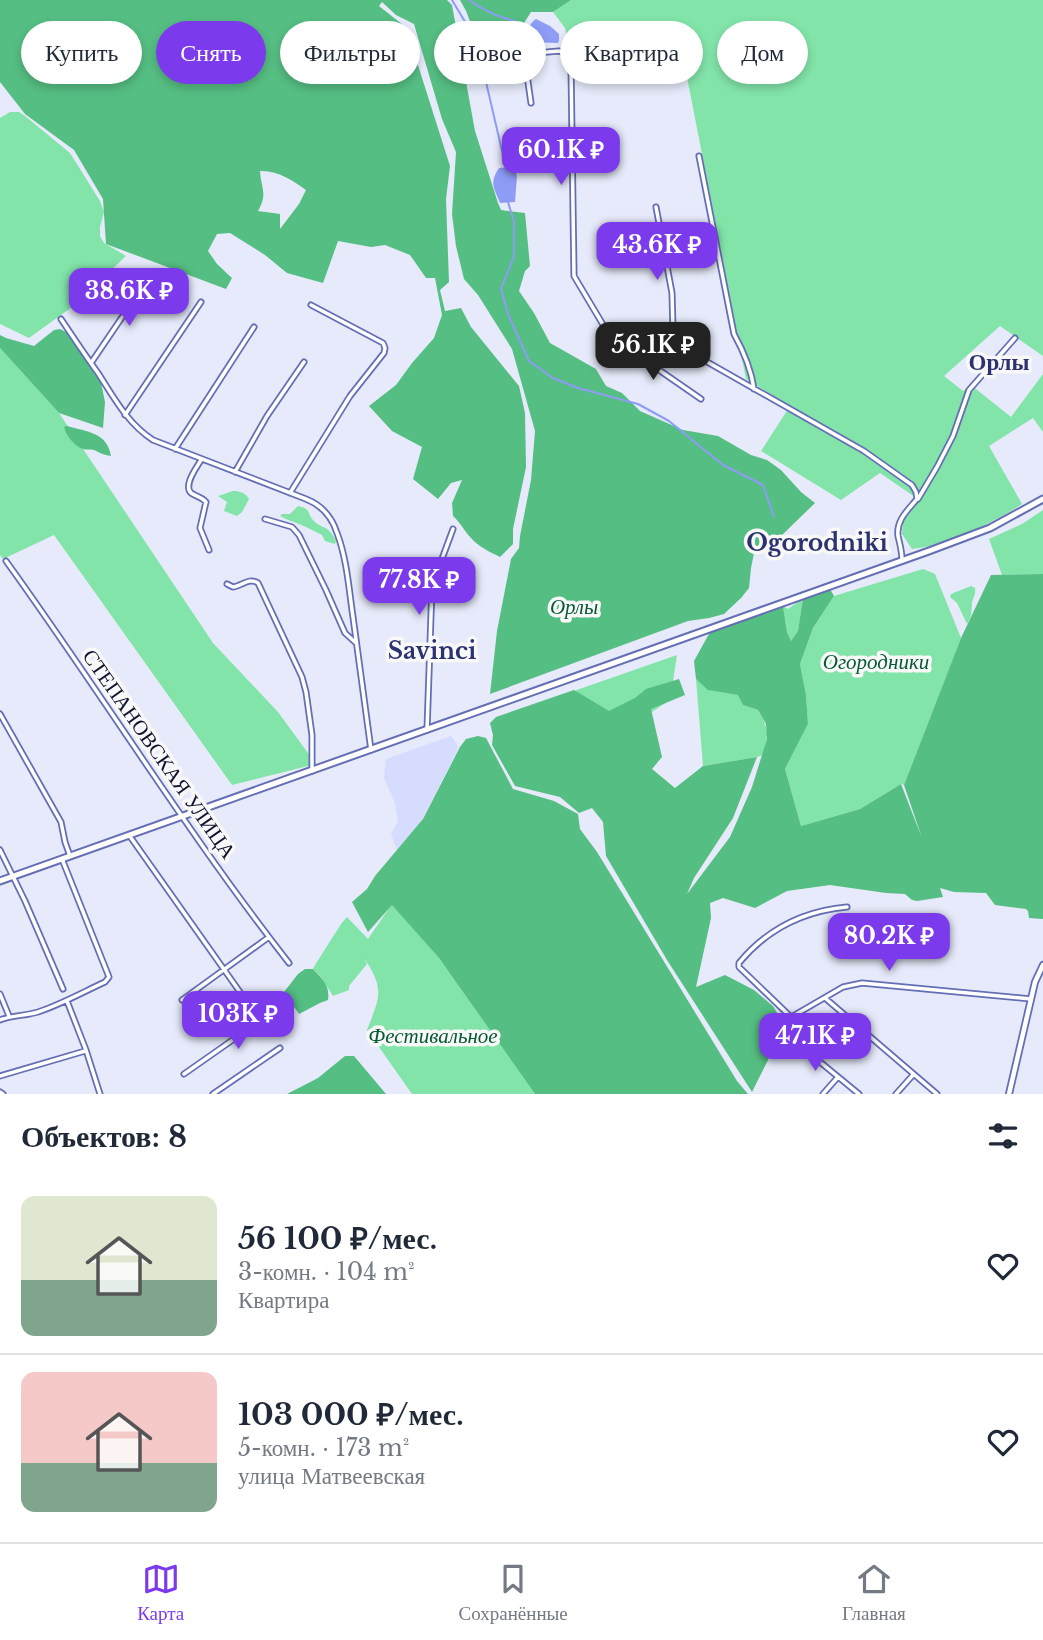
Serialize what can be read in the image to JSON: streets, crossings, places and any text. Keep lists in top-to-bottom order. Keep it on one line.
{"streets":{"street":["СТЕПАНОВСКАЯ УЛИЦА"]},"districts":["Орлы","Ogorodniki","Savinci"],"parks":["Орлы","Огородники","Фестивальное"],"page":{"chip":["Купить","Снять","Фильтры","Новое","Квартира","Дом"],"price":["60.1K ₽","43.6K ₽","38.6K ₽","56.1K ₽","77.8K ₽","80.2K ₽","103K ₽","47.1K ₽"],"heading":"Объектов: 8","list":[{"name":"56 100 ₽/мес.","note":"3-комн. · 104 m² · Квартира"},{"name":"103 000 ₽/мес.","note":"5-комн. · 173 m² · улица Матвеевская"}],"tabs":["Карта","Сохранённые","Главная"]}}
